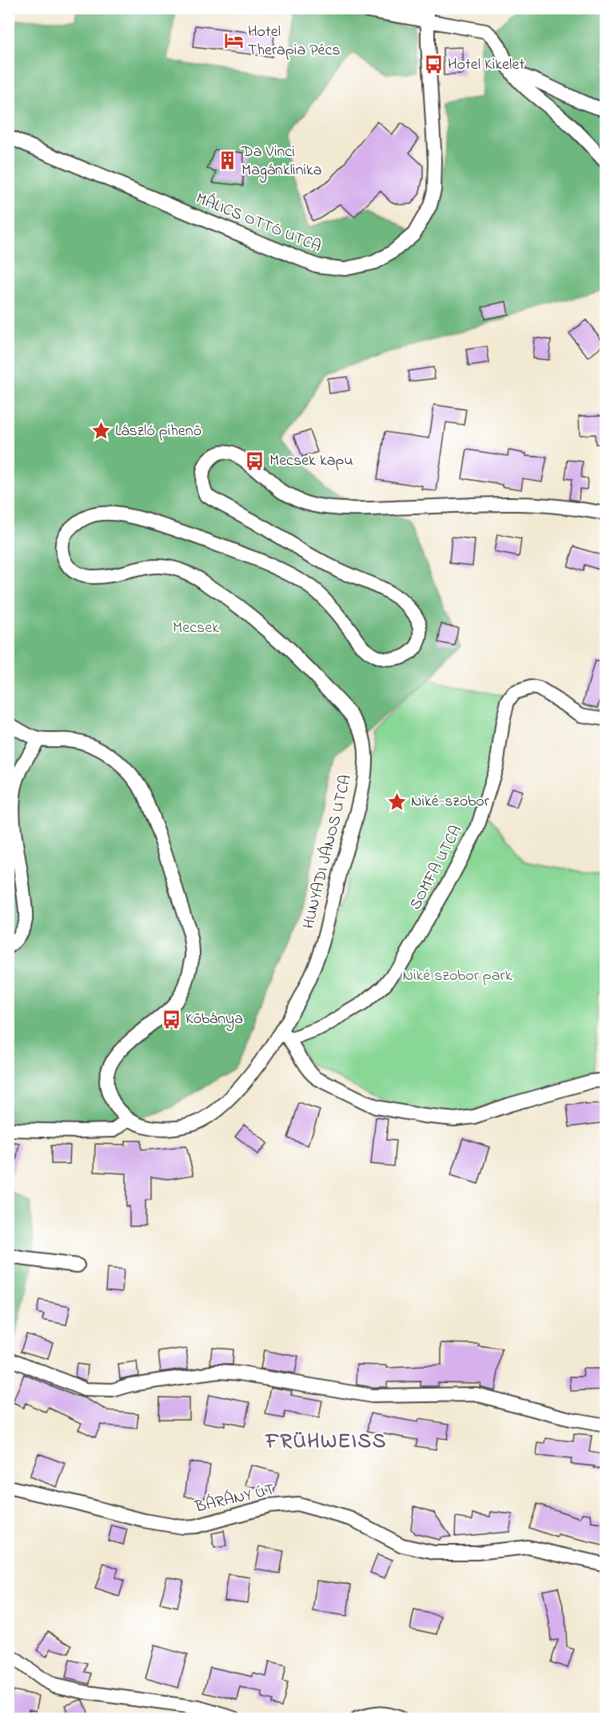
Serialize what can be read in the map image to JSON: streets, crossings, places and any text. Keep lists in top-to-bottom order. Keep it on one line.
{"streets":{"street":["MÁLICS OTTÓ UTCA","HUNYADI JÁNOS UTCA","SOMFA UTCA","BÁRÁNY ÚT"]},"crossings":[["HUNYADI JÁNOS UTCA","SOMFA UTCA"]],"districts":["FRÜHWEISS"],"parks":["Mecsek","Niké szobor park"],"places":{"hotel":["Hotel Therapia Pécs"],"bus stop":["Hotel Kikelet","Mecsek kapu","Kőbánya"],"building":["Da Vinci Magánklinika"],"place":["László pihenő","Niké-szobor"]}}
